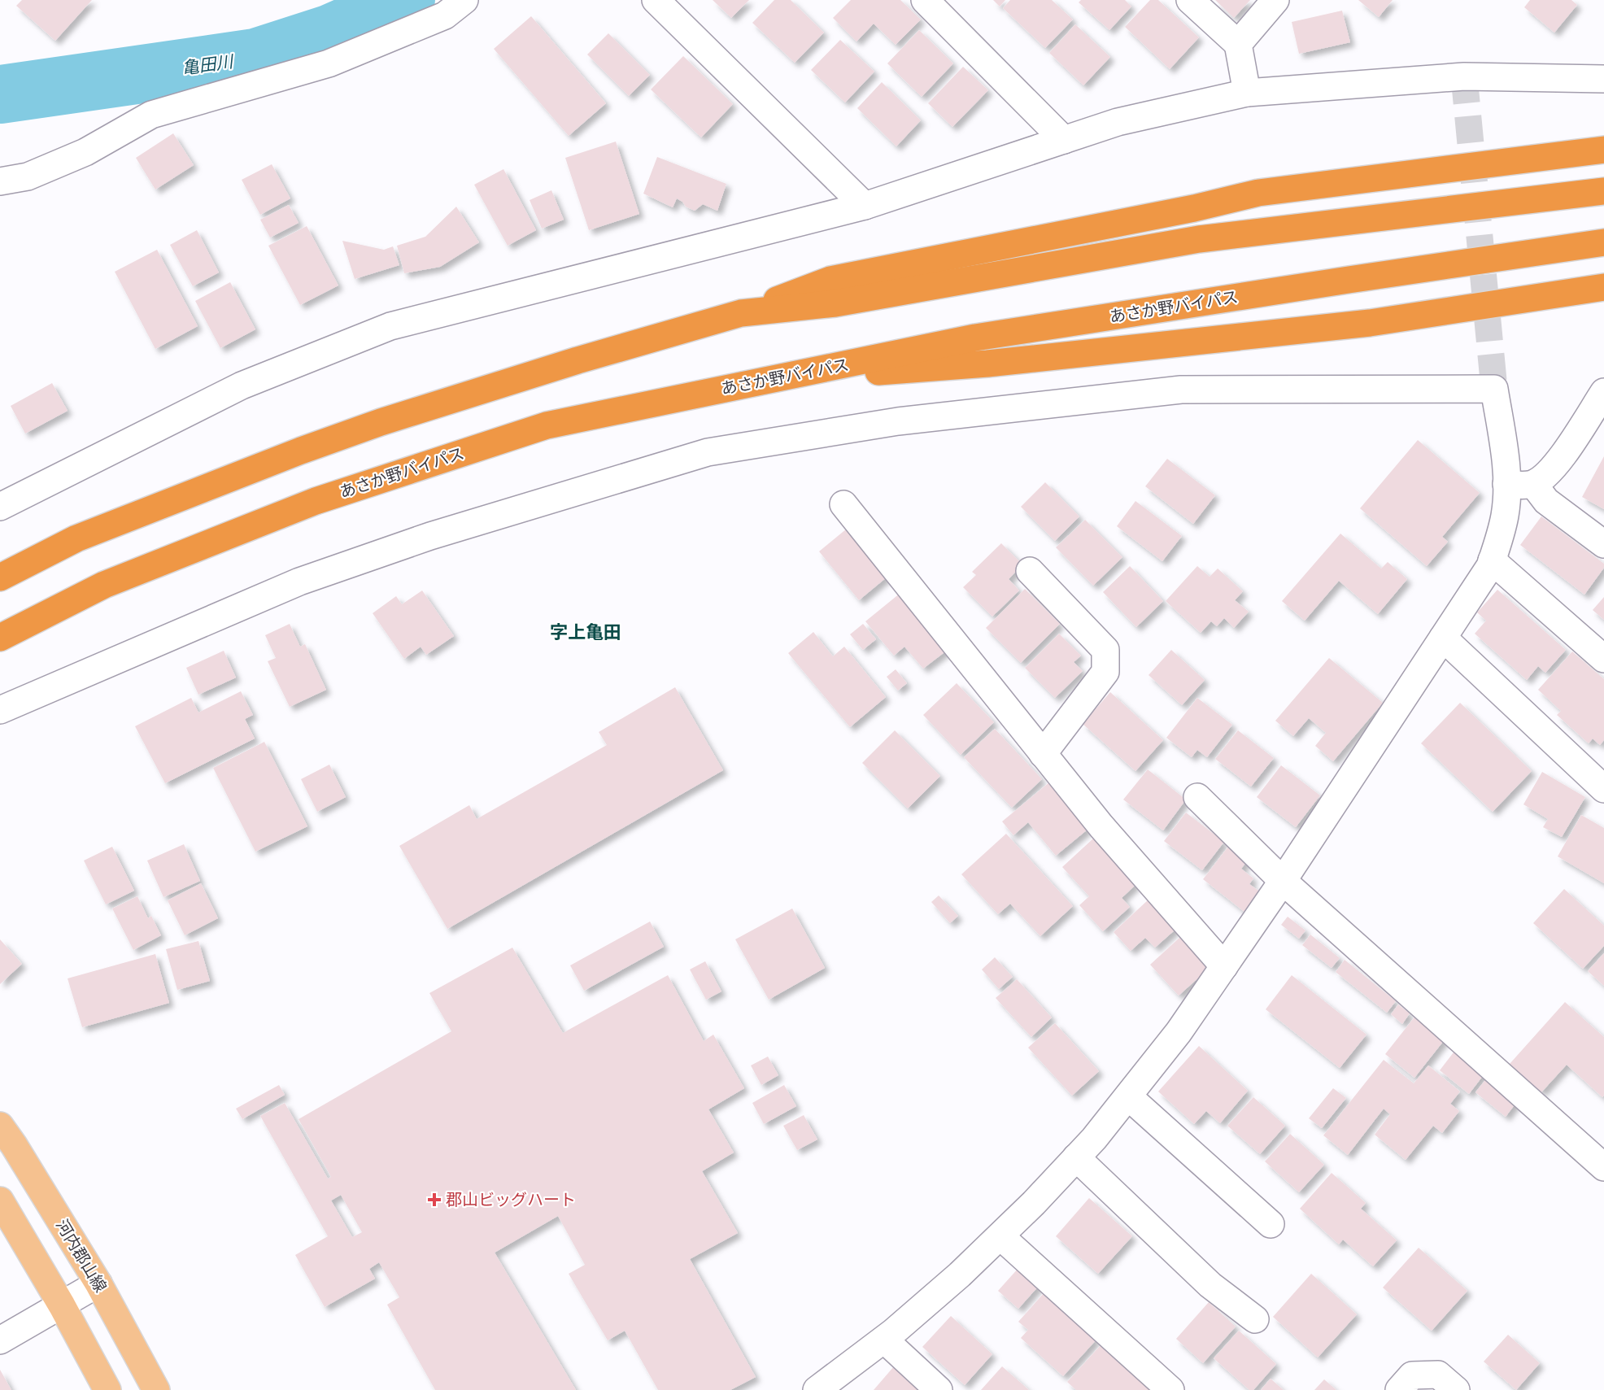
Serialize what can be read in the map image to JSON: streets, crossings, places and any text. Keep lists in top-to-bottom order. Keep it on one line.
{"streets":{"highway":["あさか野バイパス"],"main road":["河内郡山線"]},"districts":["字上亀田"],"water":["亀田川"],"places":{"health":["郡山ビッグハート"]}}
